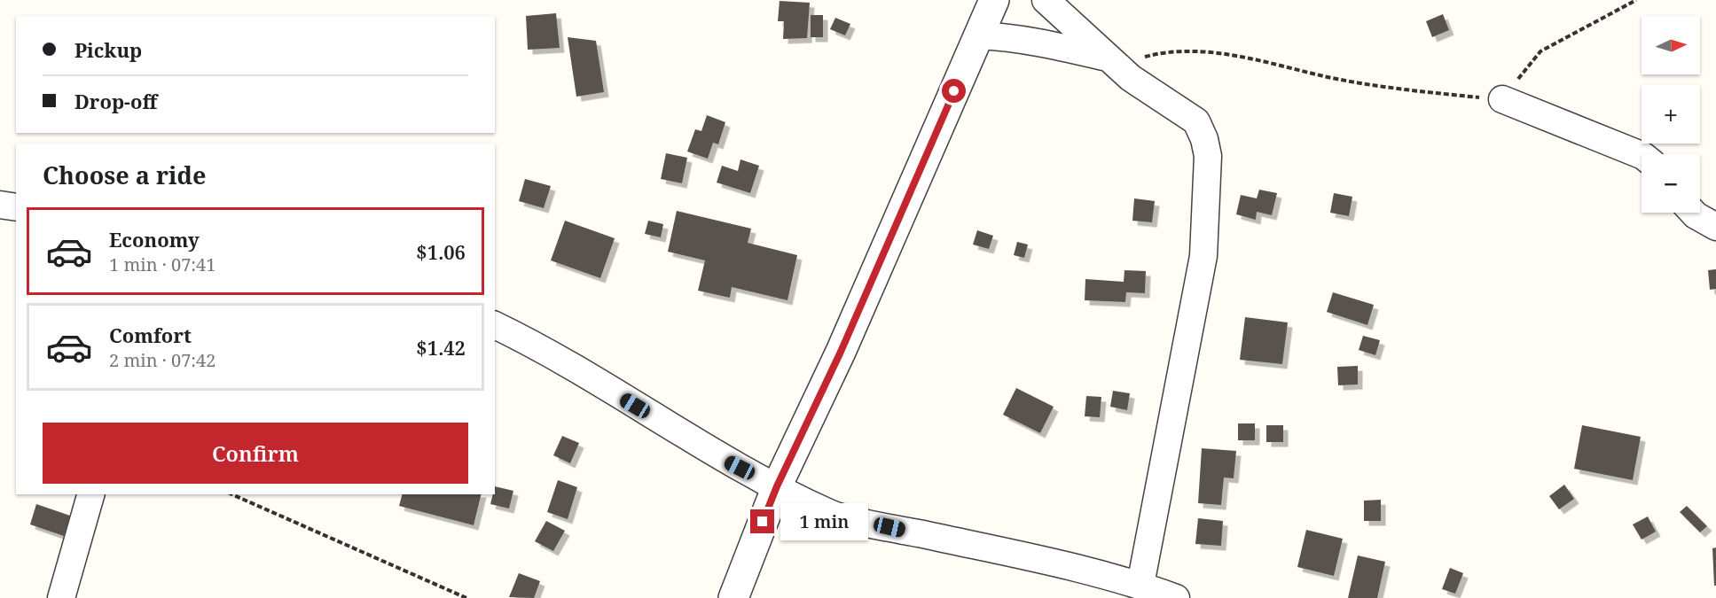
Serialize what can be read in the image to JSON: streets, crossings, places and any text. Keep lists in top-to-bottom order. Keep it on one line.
{"north":"right","page":{"map_buttons":["+","−"],"banner":["Pickup","Drop-off"],"heading":"Choose a ride","list":[{"name":"Economy","note":"1 min · 07:41","value":"$1.06"},{"name":"Comfort","note":"2 min · 07:42","value":"$1.42"}],"buttons":"Confirm","bubble":"1 min"}}
